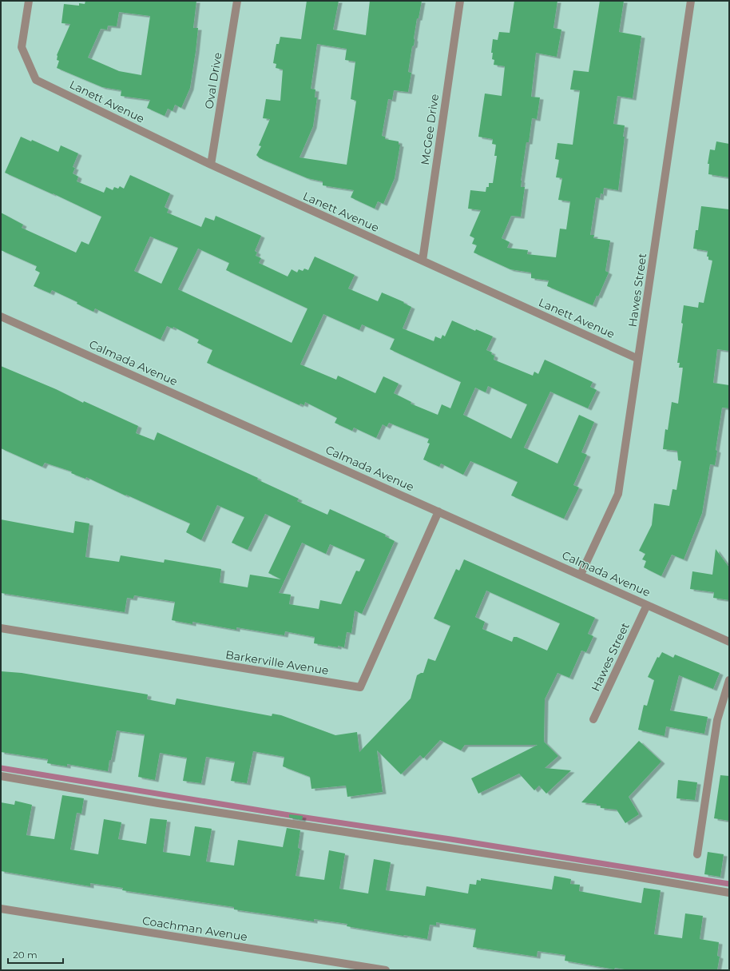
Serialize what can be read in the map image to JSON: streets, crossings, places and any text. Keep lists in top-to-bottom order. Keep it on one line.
{"streets":{"street":["Oval Drive","Lanett Avenue","McGee Drive","Hawes Street","Calmada Avenue","Barkerville Avenue","Coachman Avenue"]},"crossings":[["Oval Drive","Lanett Avenue"],["Lanett Avenue","McGee Drive"],["Lanett Avenue","Hawes Street"],["Hawes Street","Calmada Avenue"],["Calmada Avenue","Barkerville Avenue"]],"scale_bar":"20 m"}
